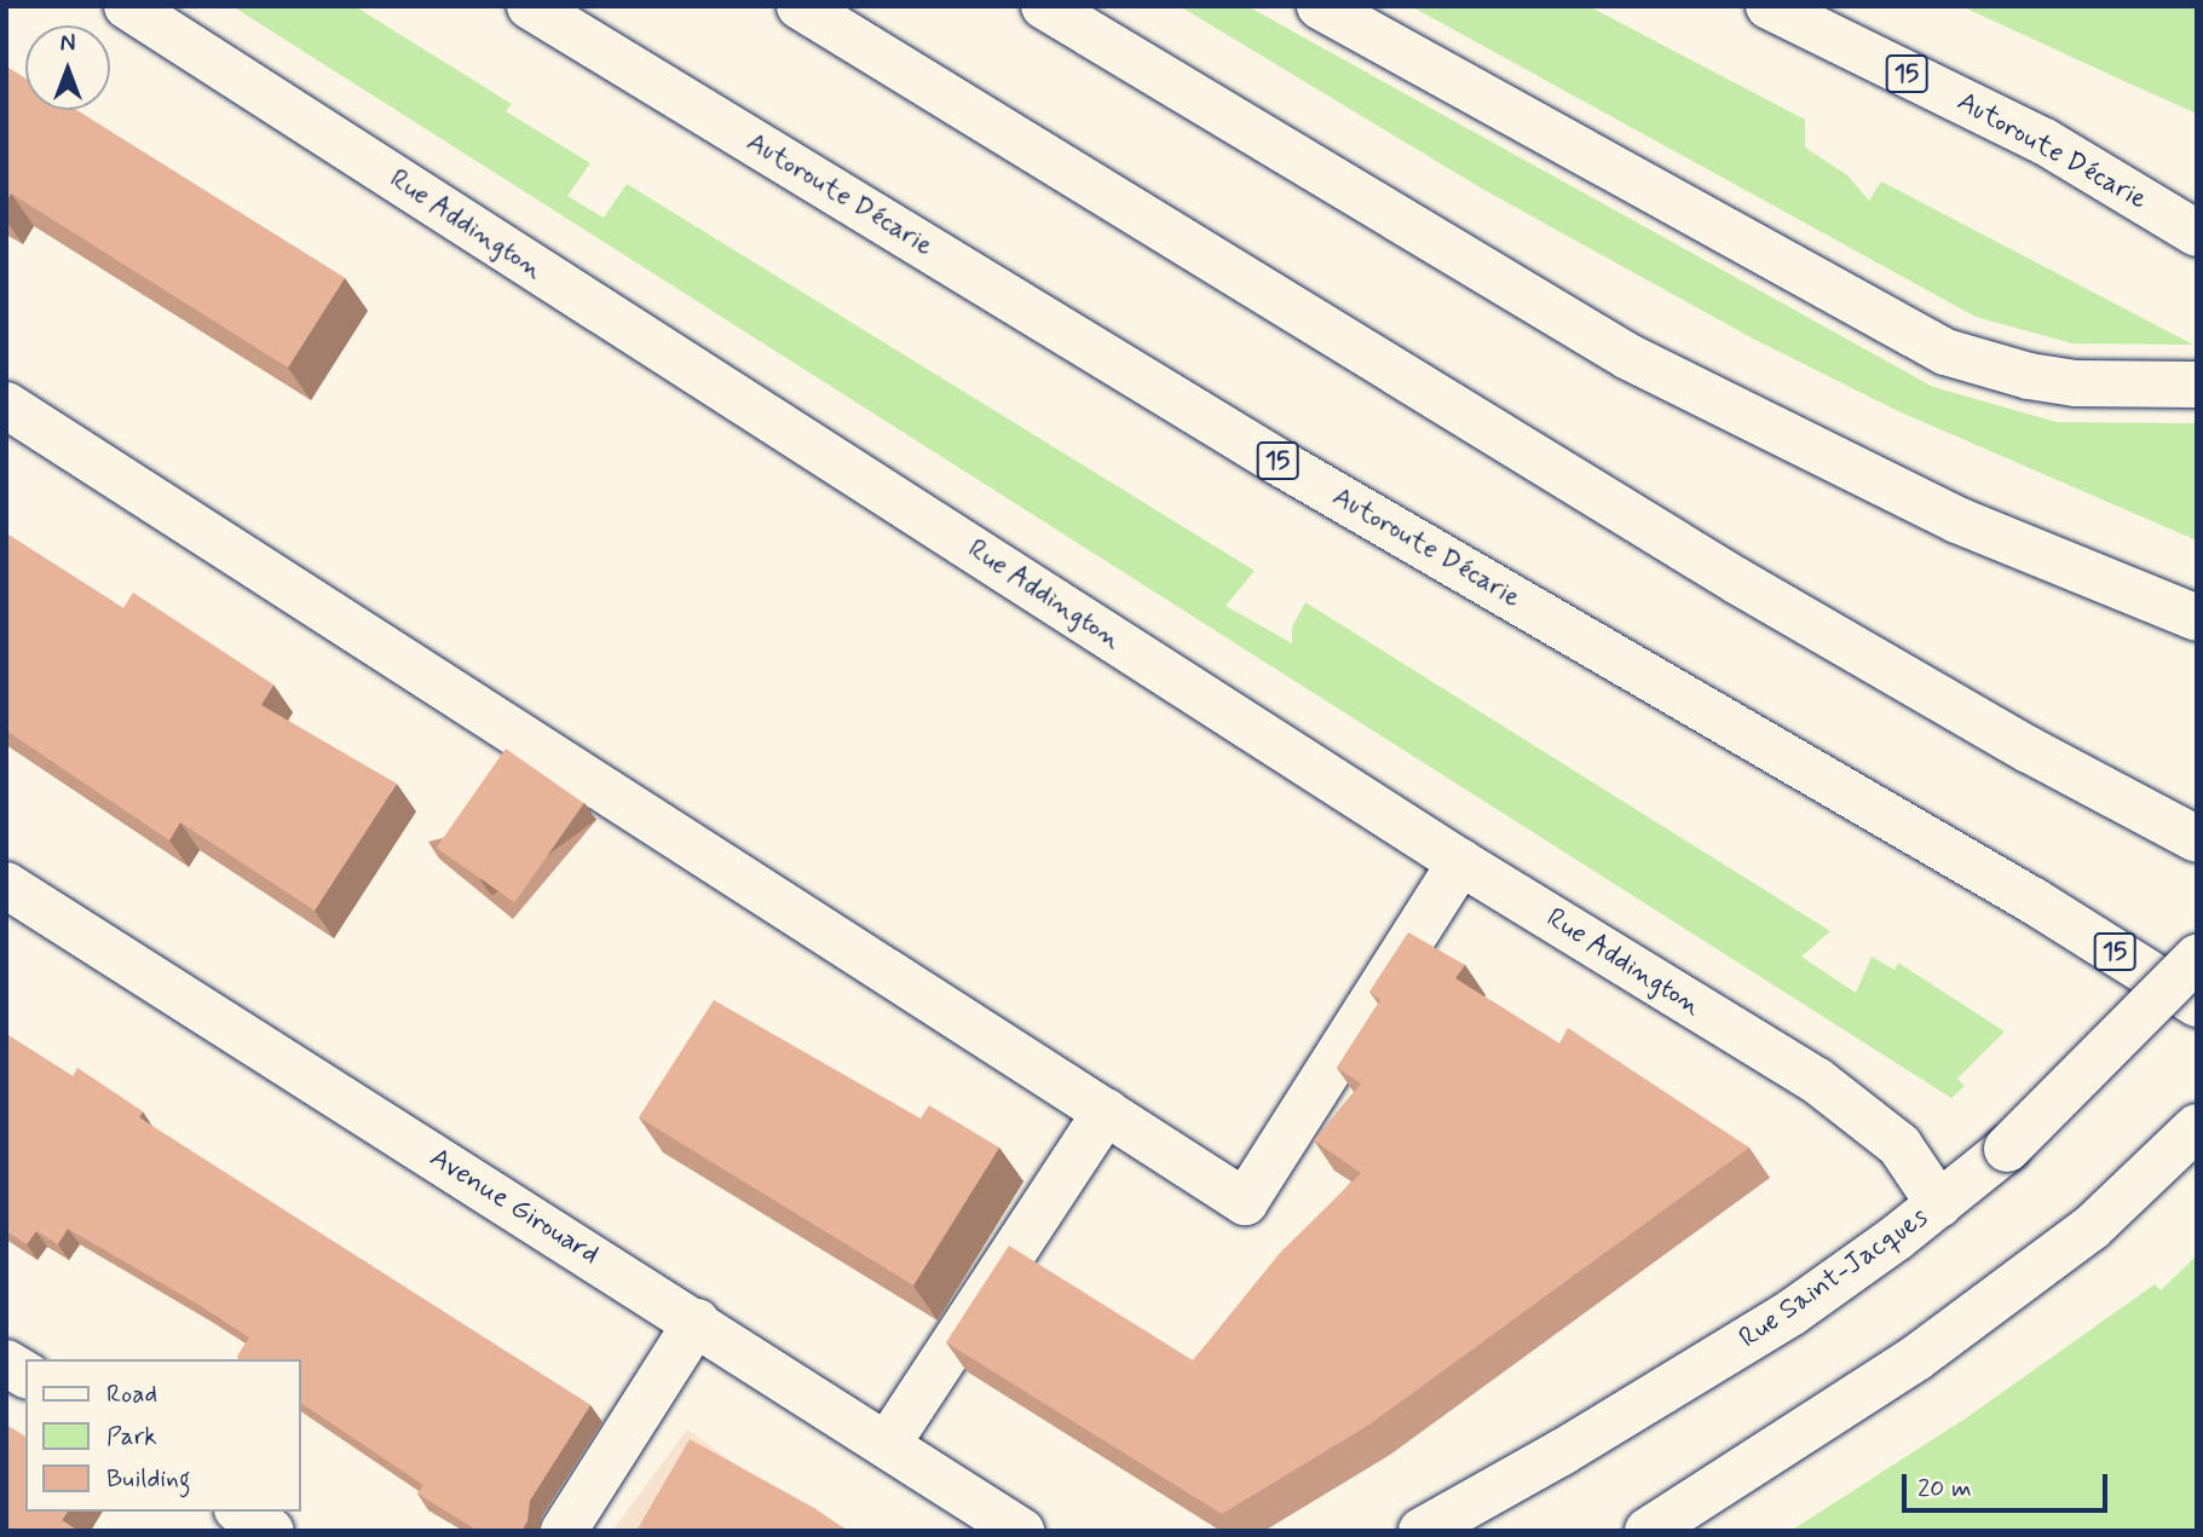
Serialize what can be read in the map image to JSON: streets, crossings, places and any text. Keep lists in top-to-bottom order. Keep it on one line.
{"streets":{"main road":["15","Autoroute Décarie","Rue Addington","Avenue Girouard","Rue Saint-Jacques"]},"crossings":[["Rue Addington","Rue Saint-Jacques"]],"legend":["Road","Park","Building"],"scale_bar":"20 m","north":"top"}
